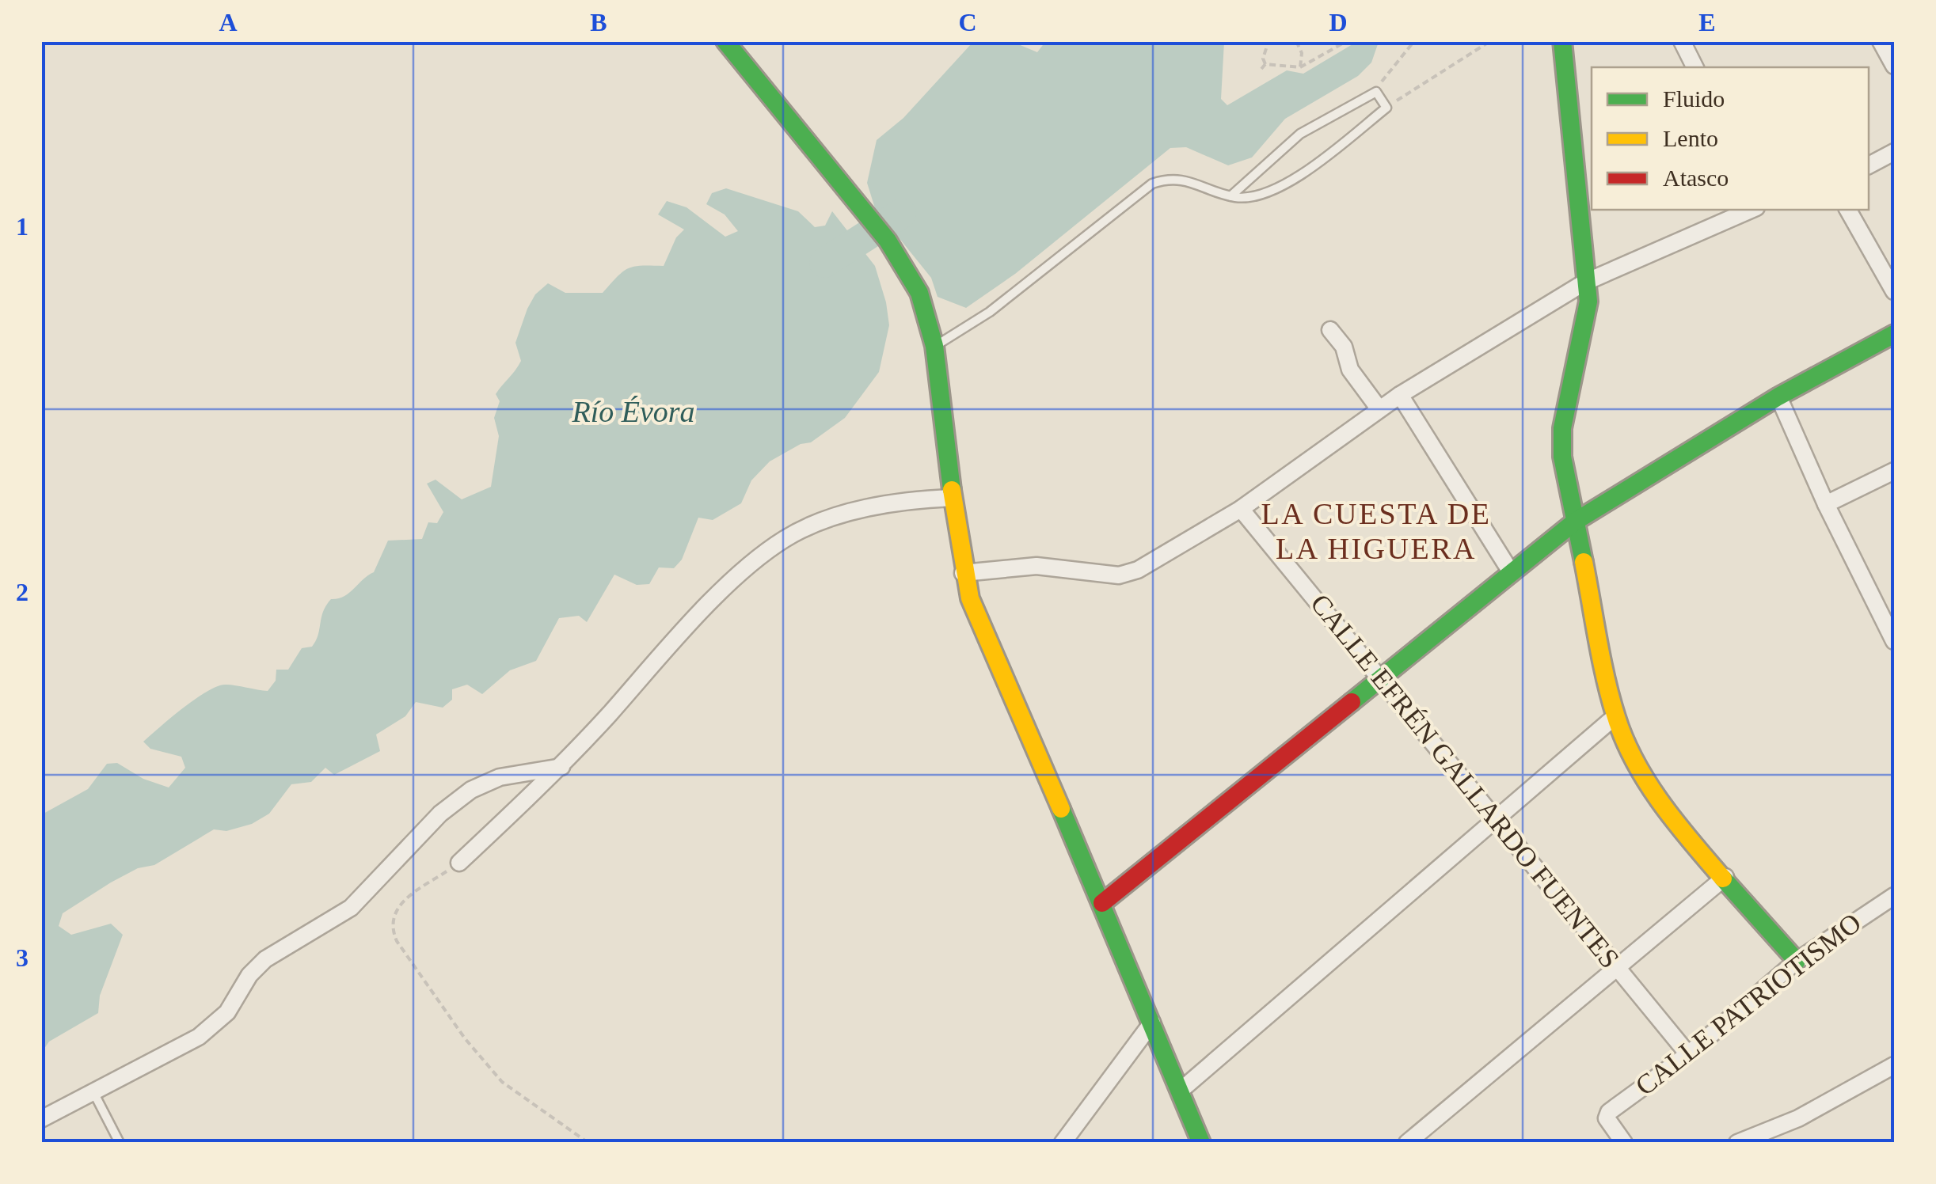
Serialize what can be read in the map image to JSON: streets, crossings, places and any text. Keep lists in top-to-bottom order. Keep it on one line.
{"streets":{"street":["CALLE EFRÉN GALLARDO FUENTES","CALLE PATRIOTISMO"]},"crossings":[["CALLE EFRÉN GALLARDO FUENTES","CALLE PATRIOTISMO"]],"districts":["LA CUESTA DE LA HIGUERA"],"water":["Río Évora"],"legend":["Fluido","Lento","Atasco"],"grid":{"columns":["A","B","C","D","E"],"rows":["1","2","3"]}}
